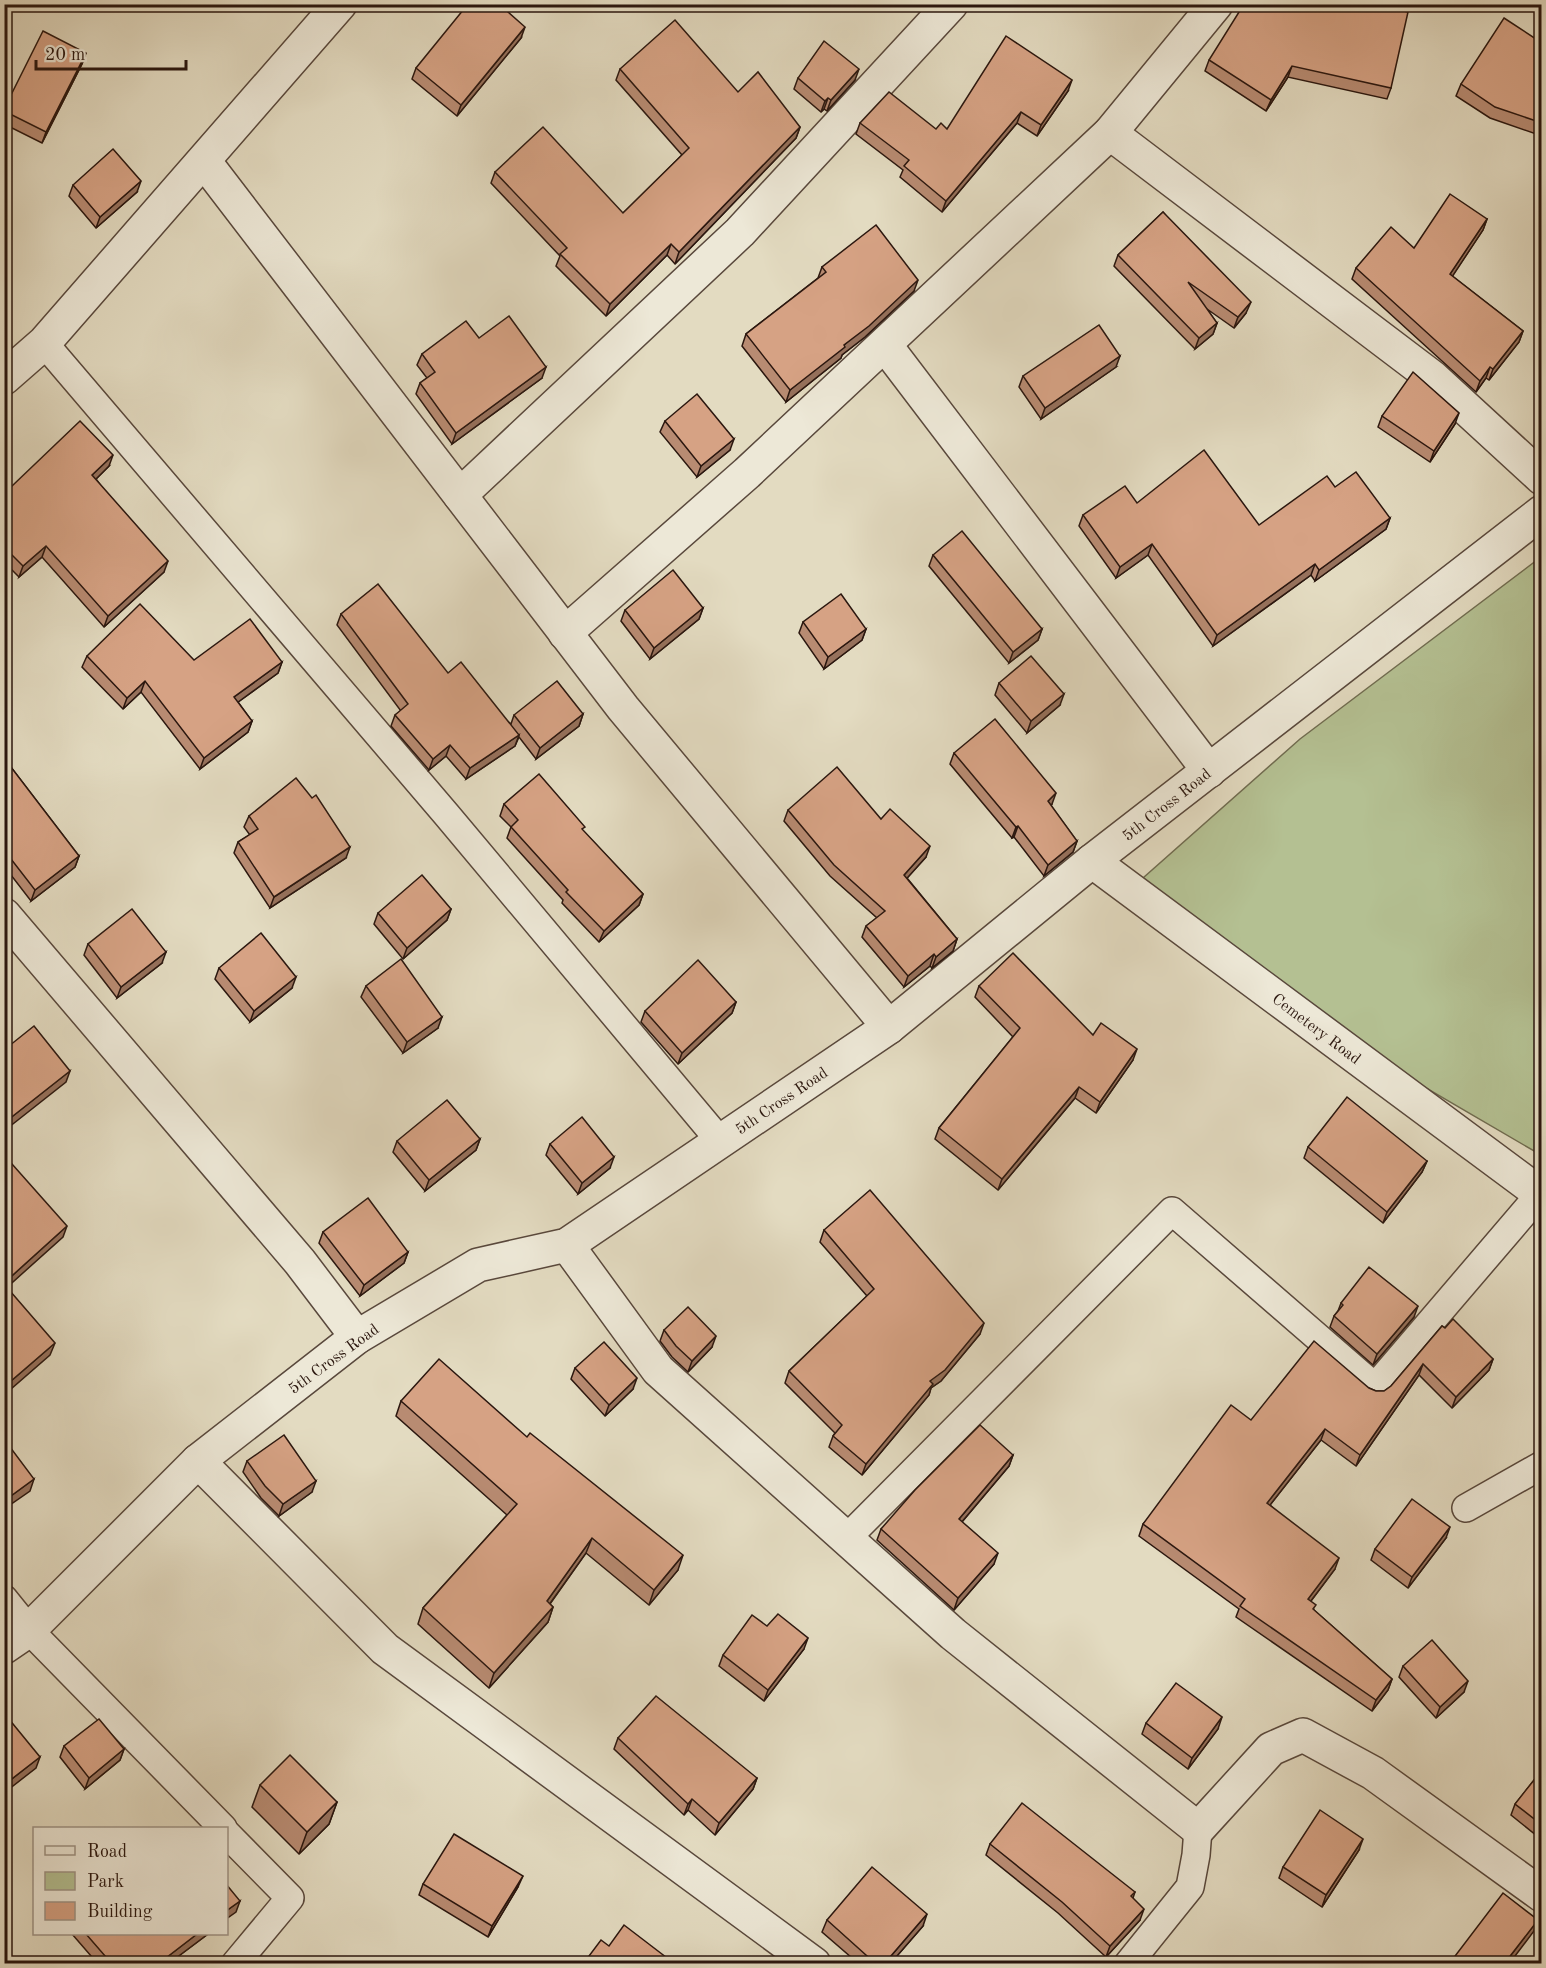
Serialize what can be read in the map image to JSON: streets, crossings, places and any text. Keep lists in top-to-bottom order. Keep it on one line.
{"streets":{"street":["5th Cross Road","Cemetery Road"]},"crossings":[["5th Cross Road","Cemetery Road"]],"legend":["Road","Park","Building"],"scale_bar":"20 m"}
